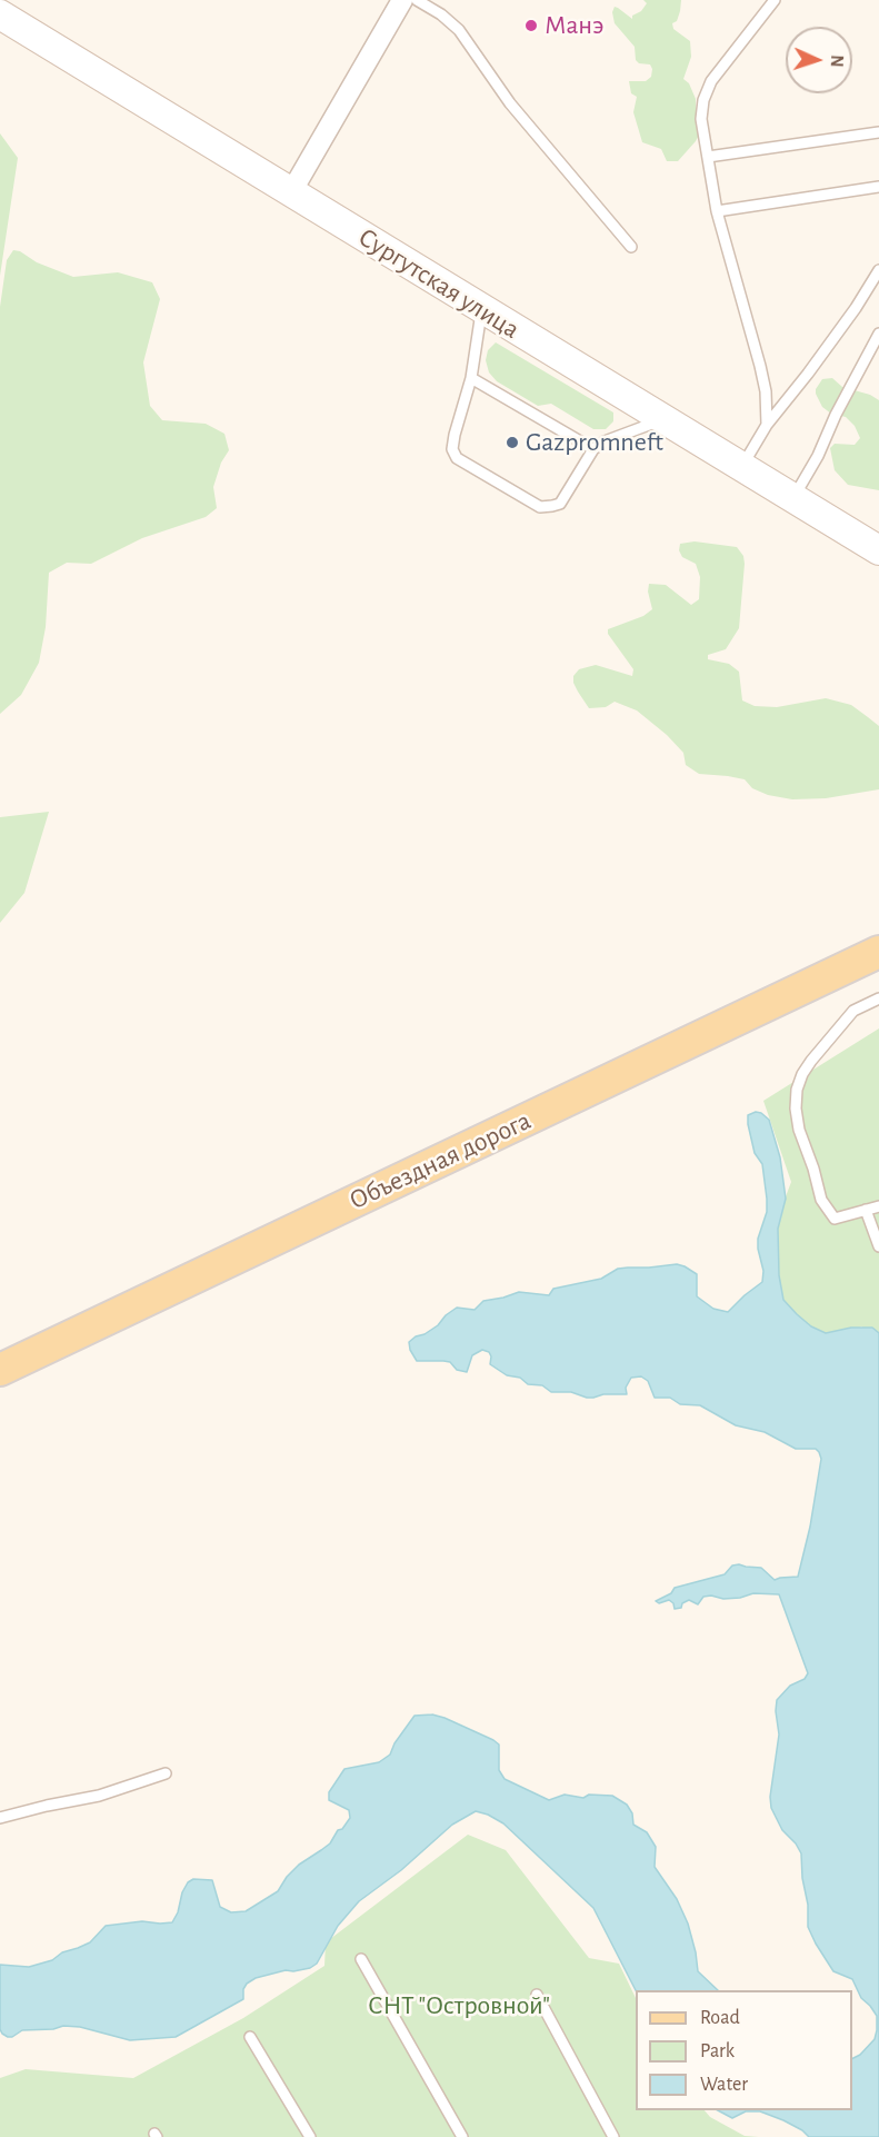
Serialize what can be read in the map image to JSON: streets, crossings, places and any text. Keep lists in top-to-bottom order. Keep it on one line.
{"streets":{"main road":["Сургутская улица","Объездная дорога"]},"parks":["СНТ \"Островной\""],"places":["Манэ","Gazpromneft"],"legend":["Road","Park","Water"],"north":"right"}
